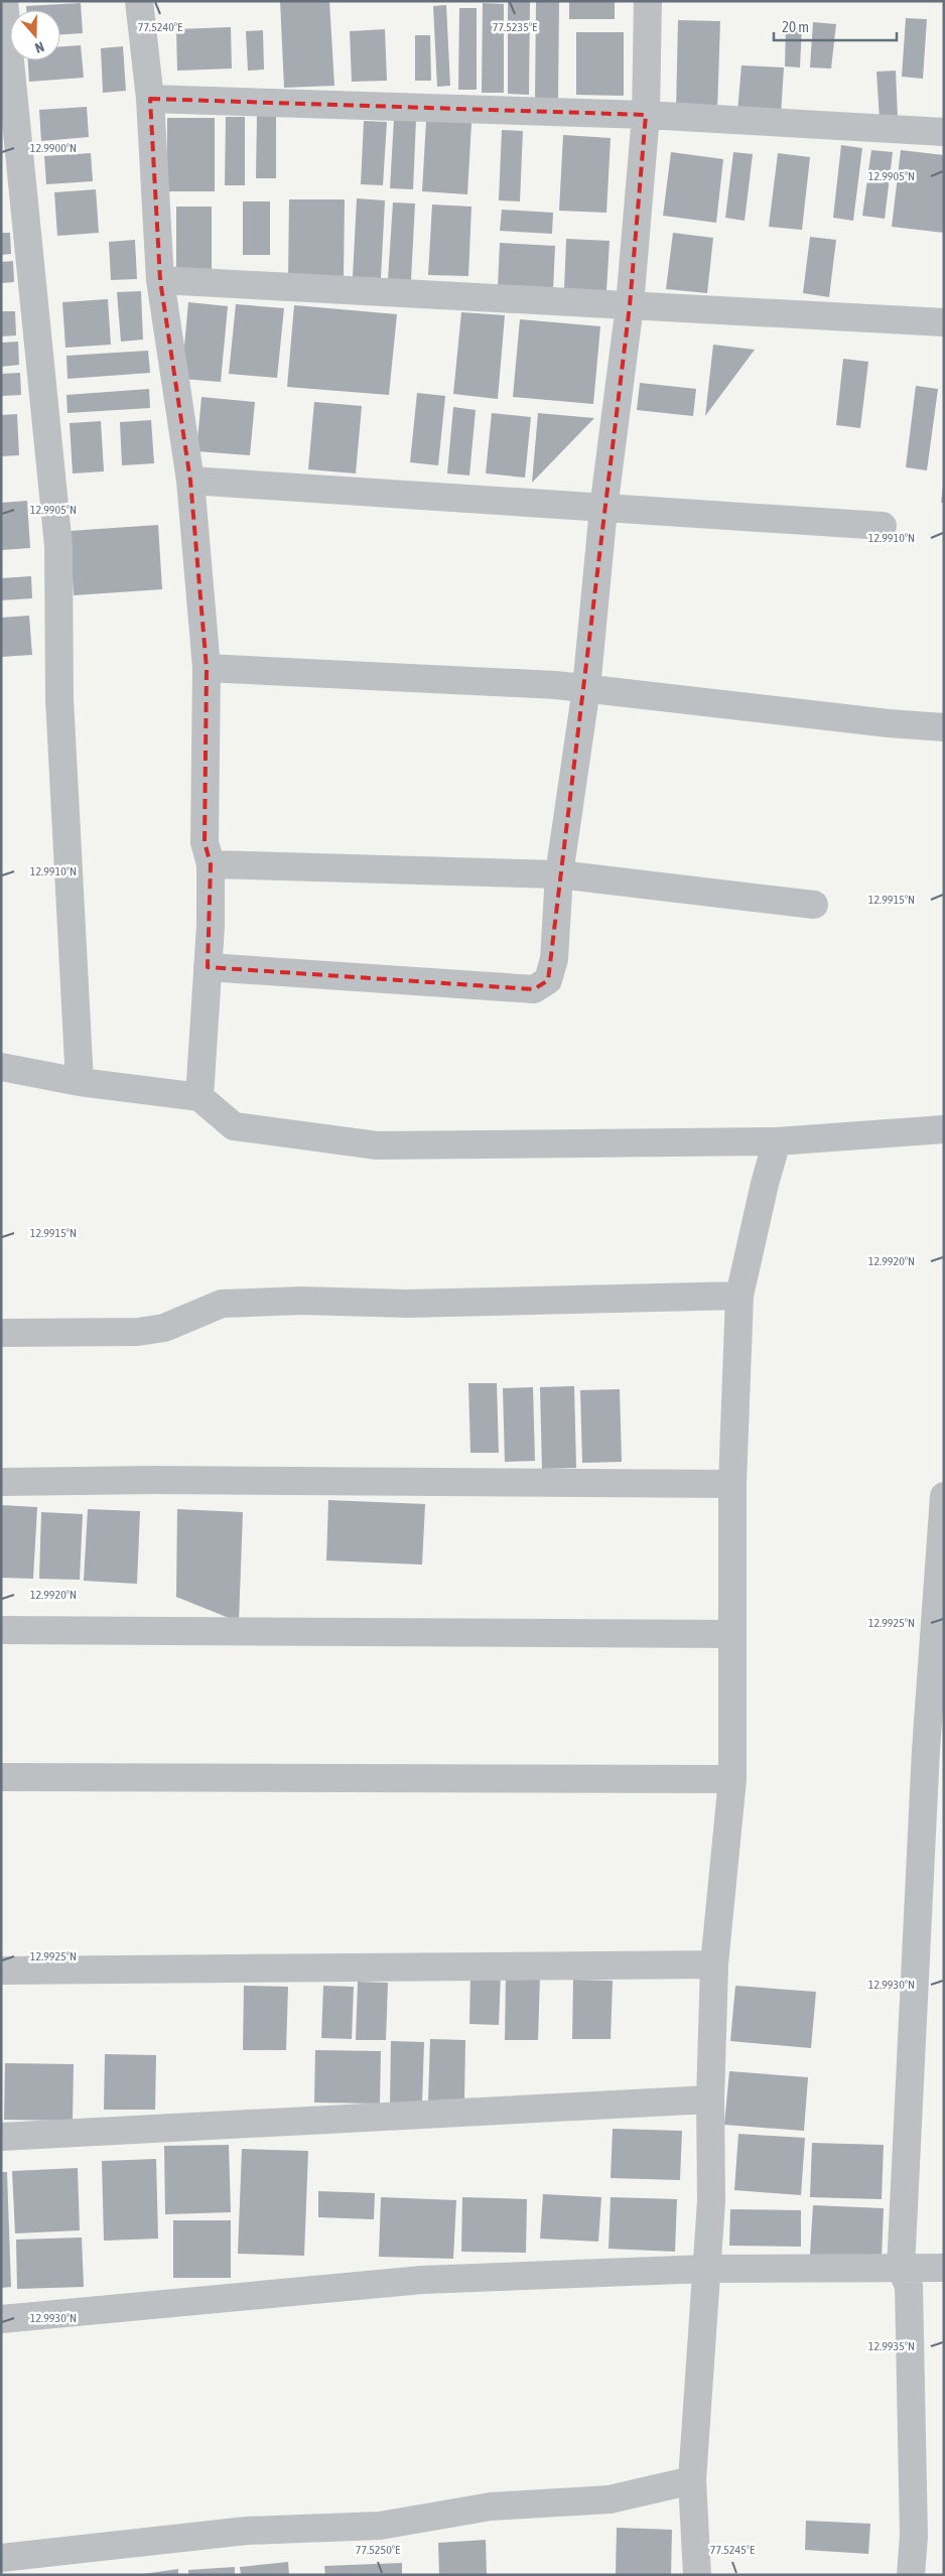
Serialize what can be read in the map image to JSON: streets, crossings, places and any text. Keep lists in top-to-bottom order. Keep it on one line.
{"scale_bar":"20 m","north":"bottom","coordinates":["77.5235°E","77.5240°E","12.9900°N","12.9905°N","12.9910°N","12.9915°N","12.9920°N","12.9925°N","12.9930°N","12.9935°N","77.5250°E","77.5245°E"]}
